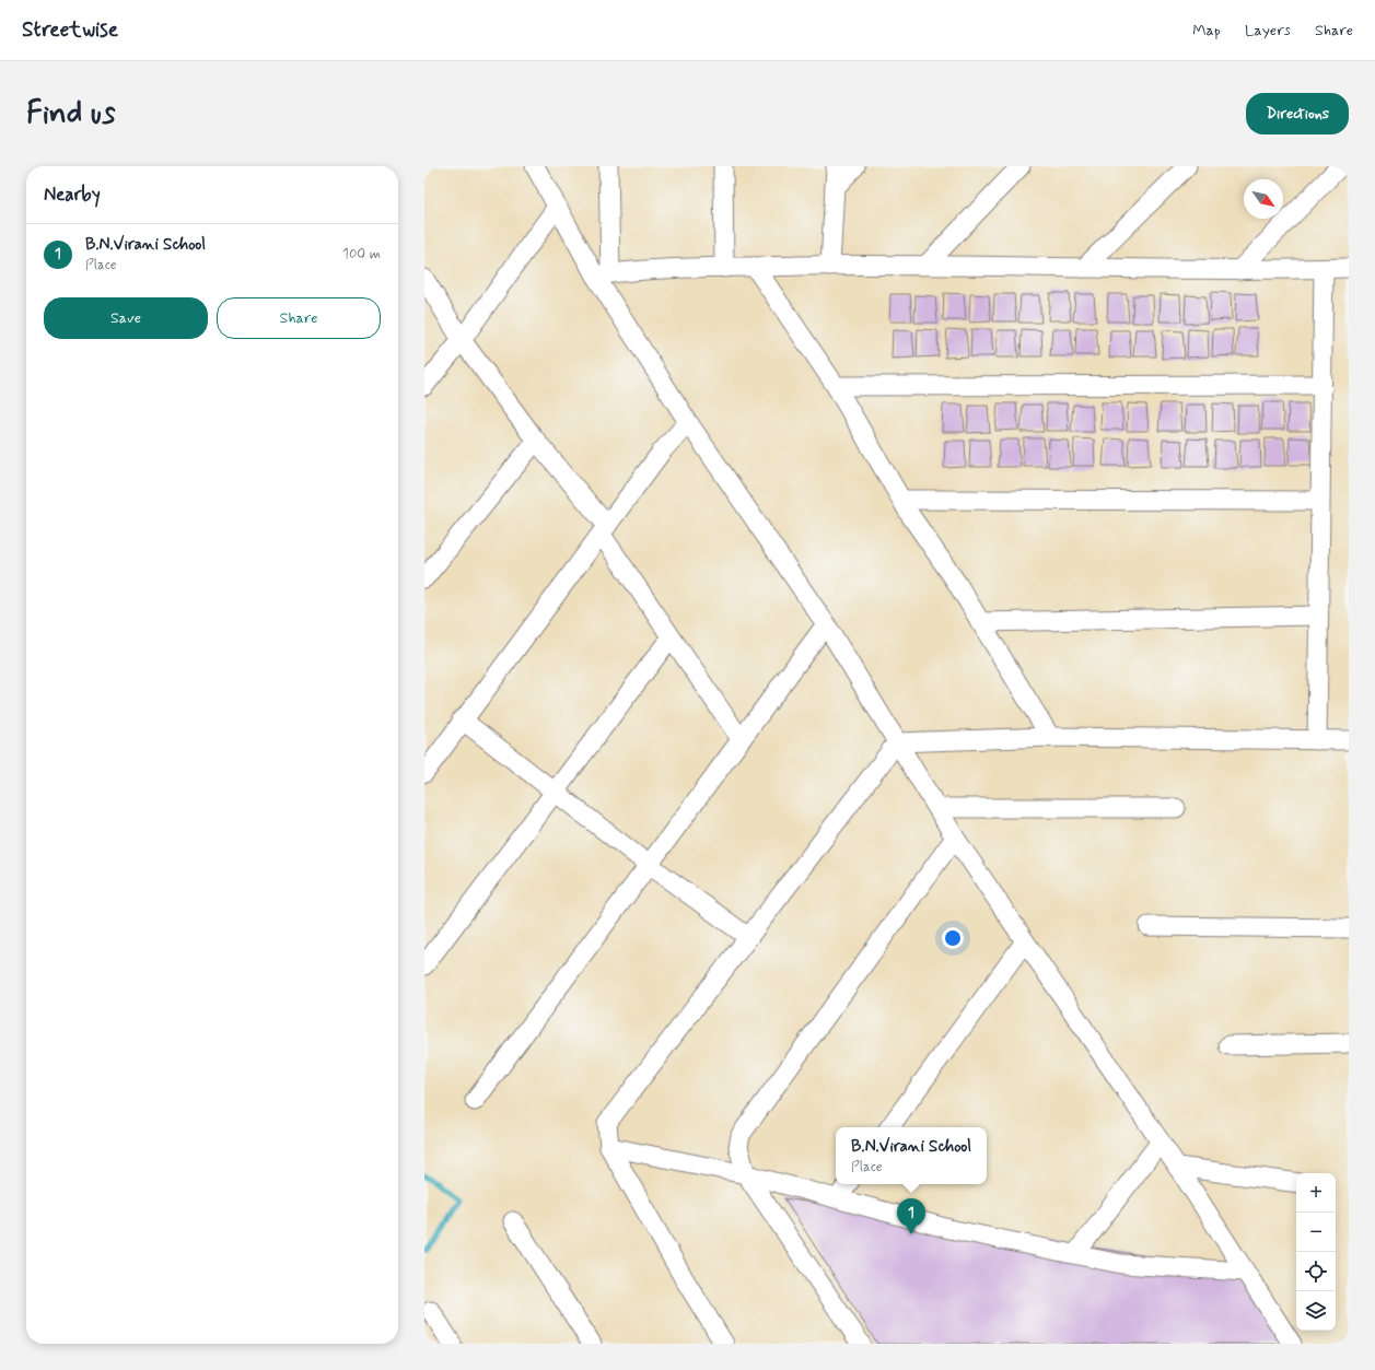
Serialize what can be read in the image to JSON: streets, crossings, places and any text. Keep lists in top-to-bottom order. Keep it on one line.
{"north":"bottom right","page":{"header":"Streetwise","nav":["Map","Layers","Share"],"buttons":["Directions",["Save","Share"]],"title":"Find us","heading":"Nearby","list":[{"mark":"1","name":"B.N.Virani School","note":"Place","value":"100 m"}],"popup":["B.N.Virani School","Place"],"map_buttons":["+","−"],"pins":"1"}}
